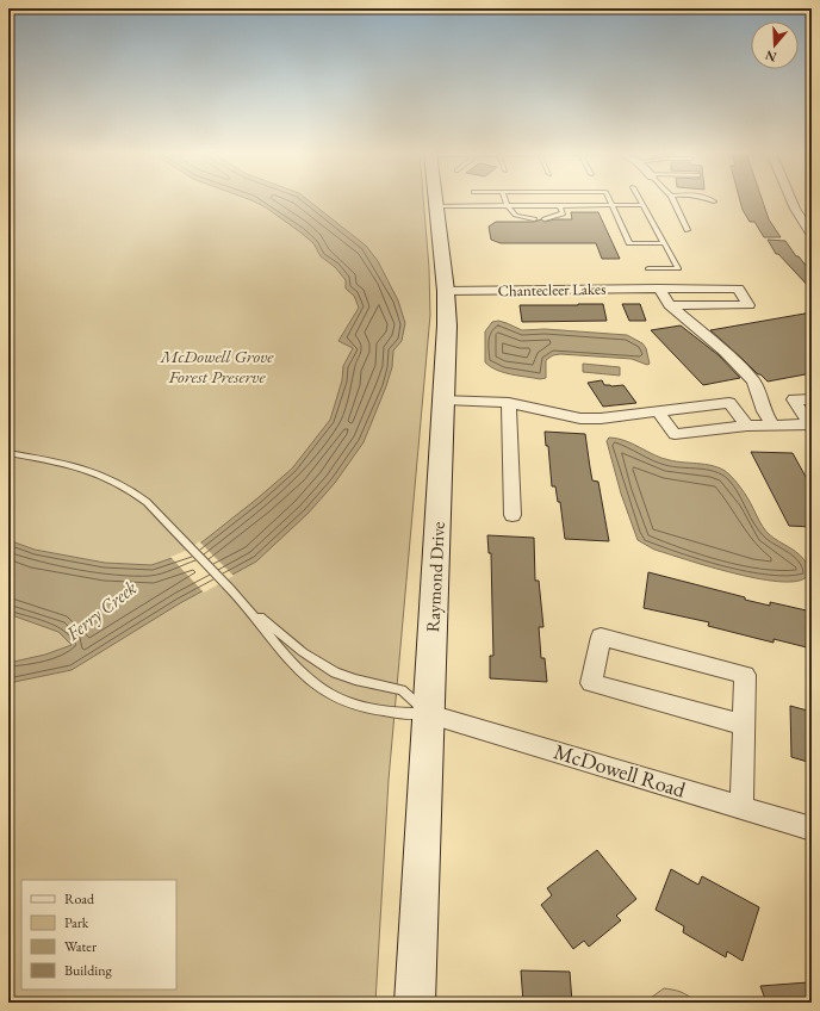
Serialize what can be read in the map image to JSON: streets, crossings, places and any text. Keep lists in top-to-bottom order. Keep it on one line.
{"streets":{"street":["Chantecleer Lakes","Raymond Drive","McDowell Road"]},"crossings":[["Chantecleer Lakes","Raymond Drive"],["Raymond Drive","McDowell Road"]],"water":["Ferry Creek"],"parks":["McDowell Grove Forest Preserve"],"legend":["Road","Park","Water","Building"],"north":"bottom"}
